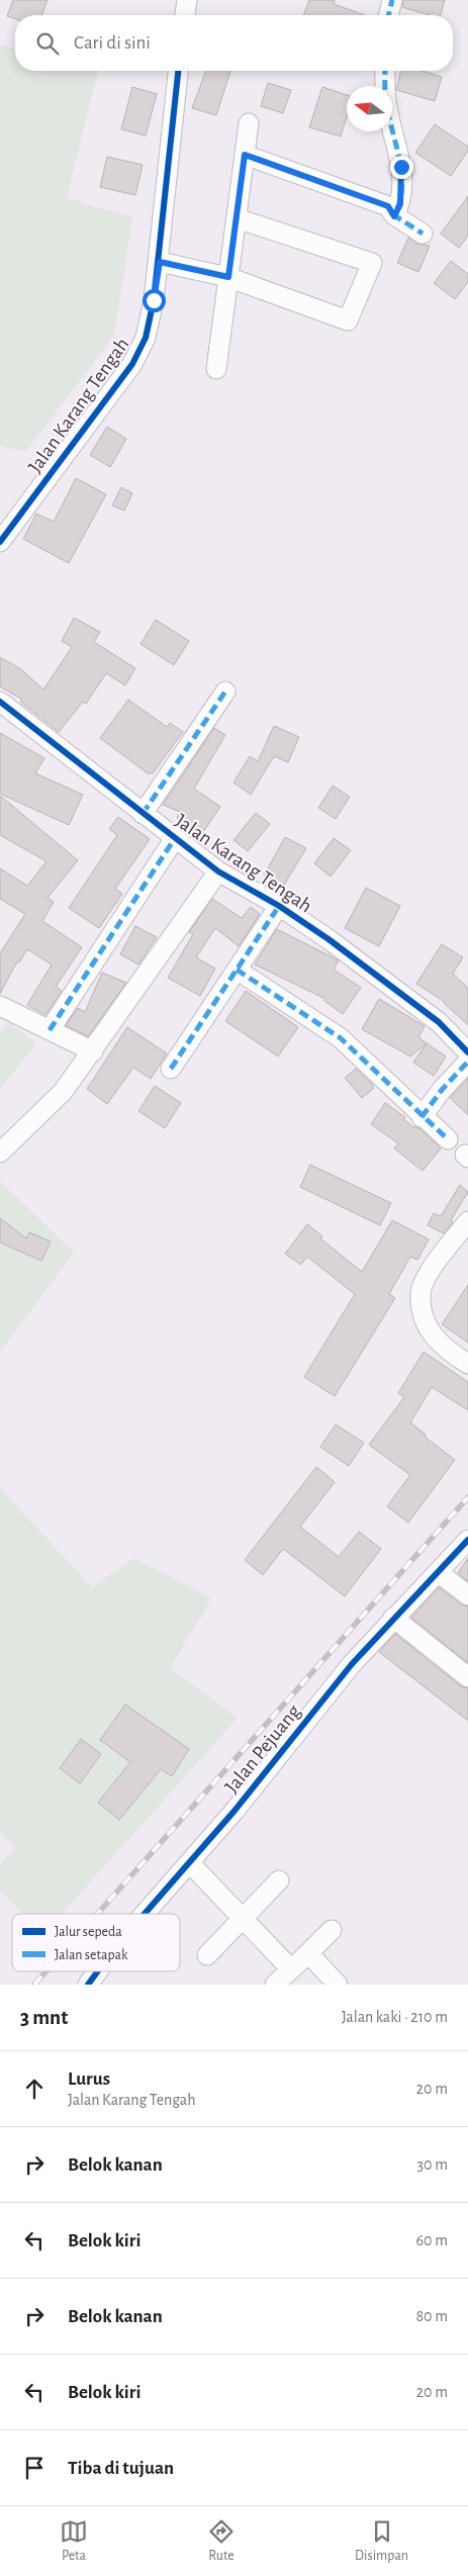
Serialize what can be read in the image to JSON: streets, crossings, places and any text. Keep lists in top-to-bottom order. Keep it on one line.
{"streets":{"street":["Jalan Karang Tengah","Jalan Pejuang"]},"legend":["Jalur sepeda","Jalan setapak"],"north":"left","page":{"search":"Cari di sini","heading":["3 mnt","Jalan kaki · 210 m"],"list":[["Lurus","Jalan Karang Tengah","20 m"],["Belok kanan","30 m"],["Belok kiri","60 m"],["Belok kanan","80 m"],["Belok kiri","20 m"],"Tiba di tujuan"],"nav":["Peta","Rute","Disimpan"]}}
